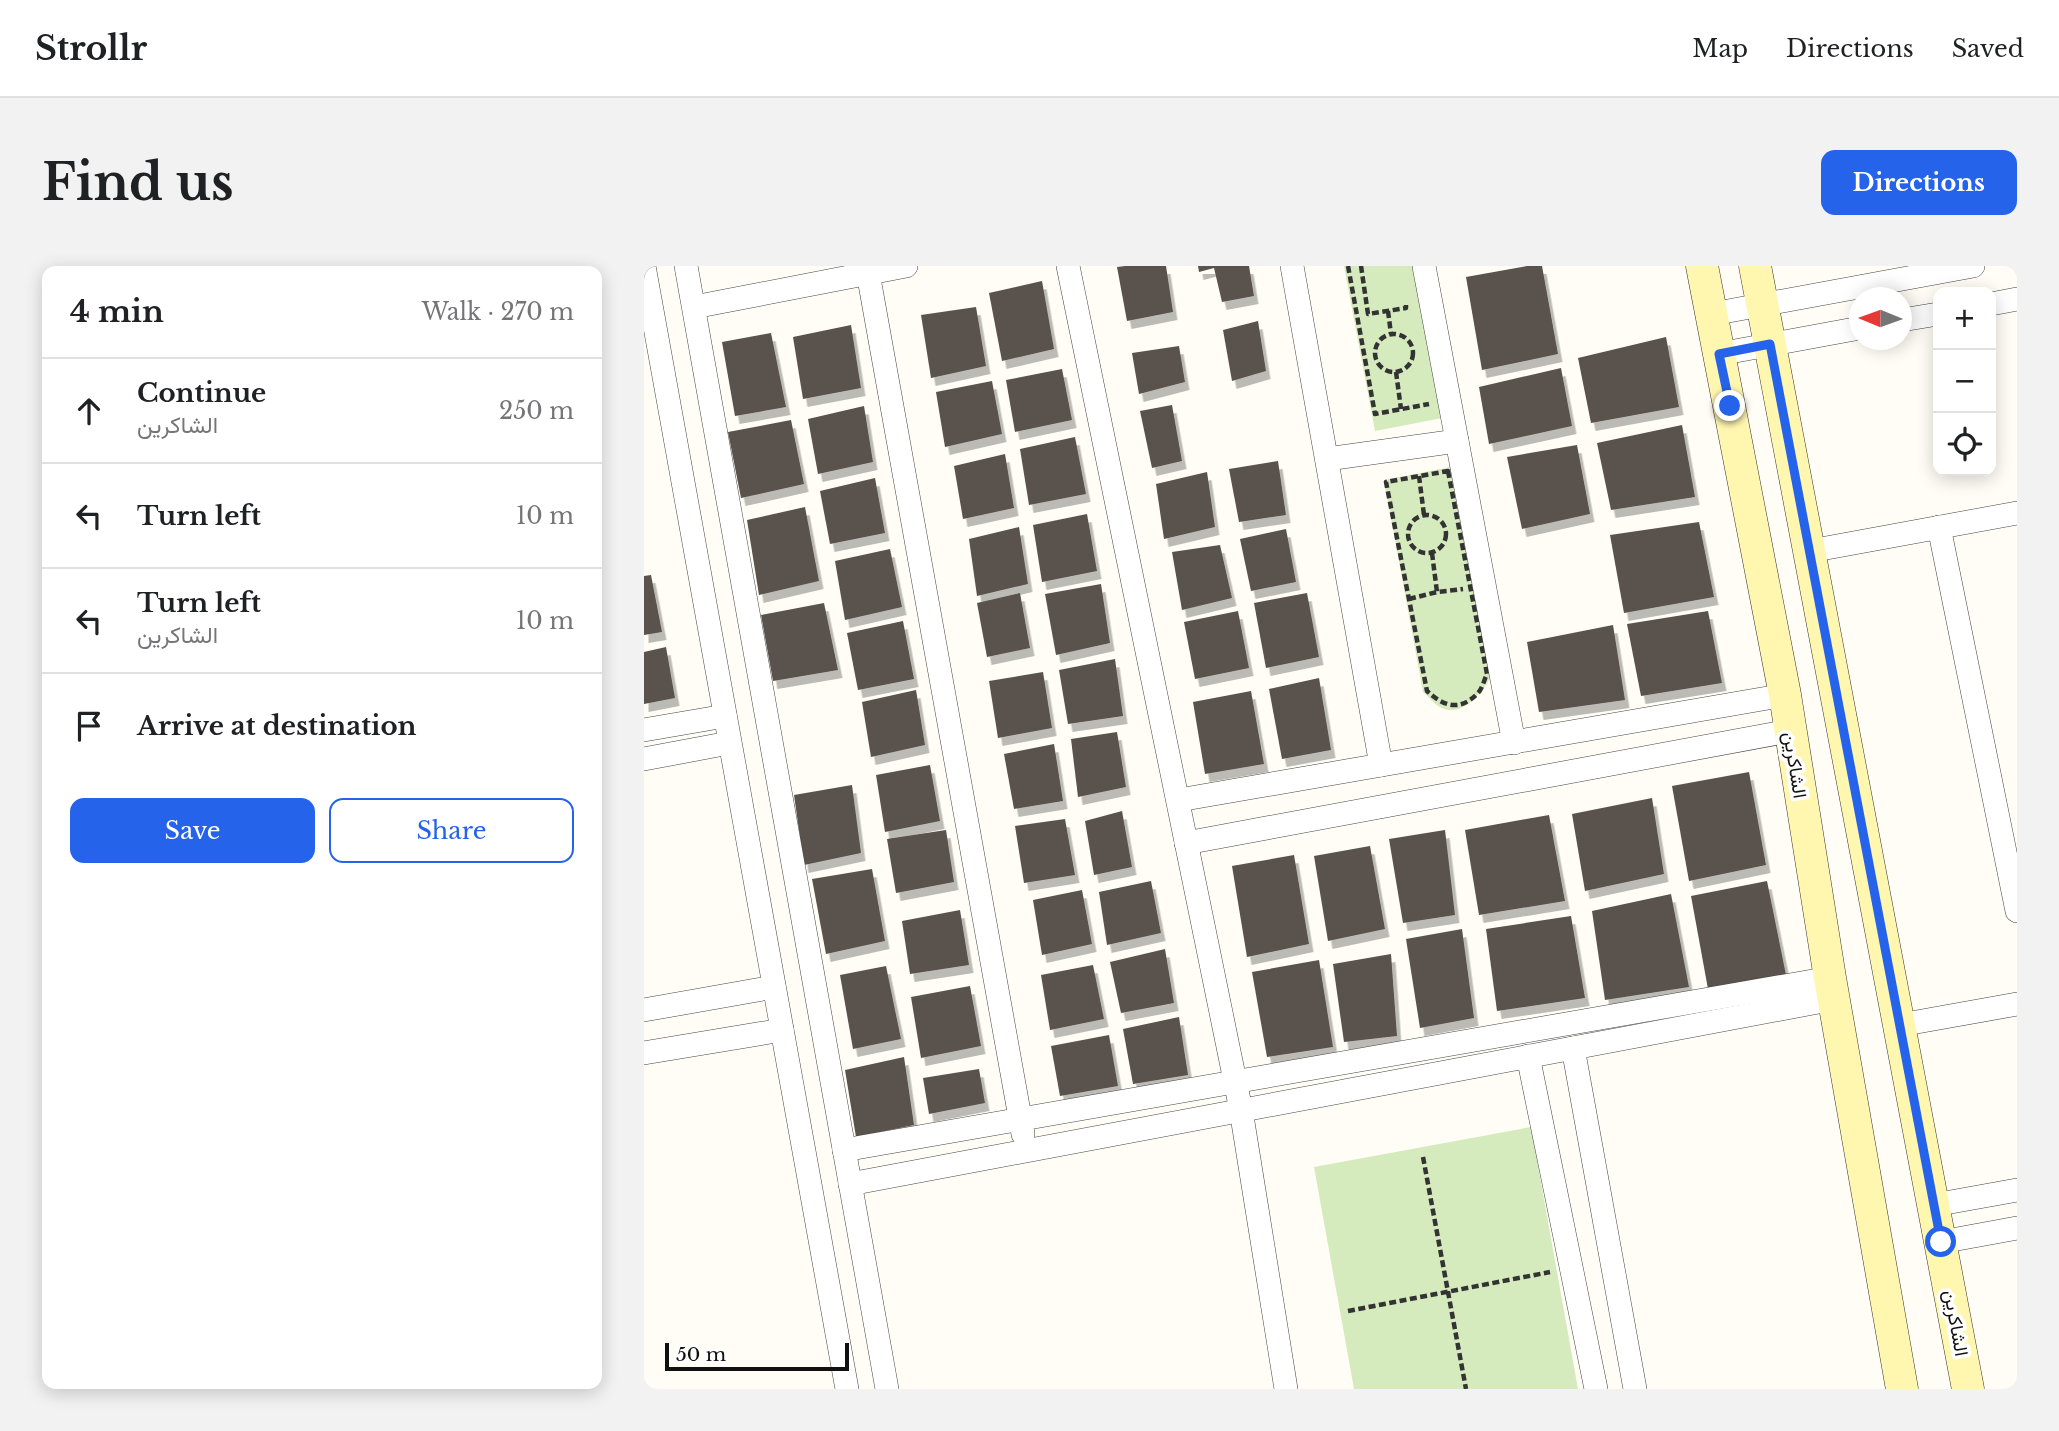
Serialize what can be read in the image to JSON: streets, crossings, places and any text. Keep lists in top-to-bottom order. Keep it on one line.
{"streets":{"street":["الشاكرين"]},"scale_bar":"50 m","north":"left","page":{"header":"Strollr","nav":["Map","Directions","Saved"],"buttons":["Directions",["Save","Share"]],"title":"Find us","heading":["4 min","Walk · 270 m"],"map_buttons":["+","−"],"list":[["Continue","الشاكرين","250 m"],["Turn left","10 m"],["Turn left","الشاكرين","10 m"],"Arrive at destination"],"scale":"50 m"}}
